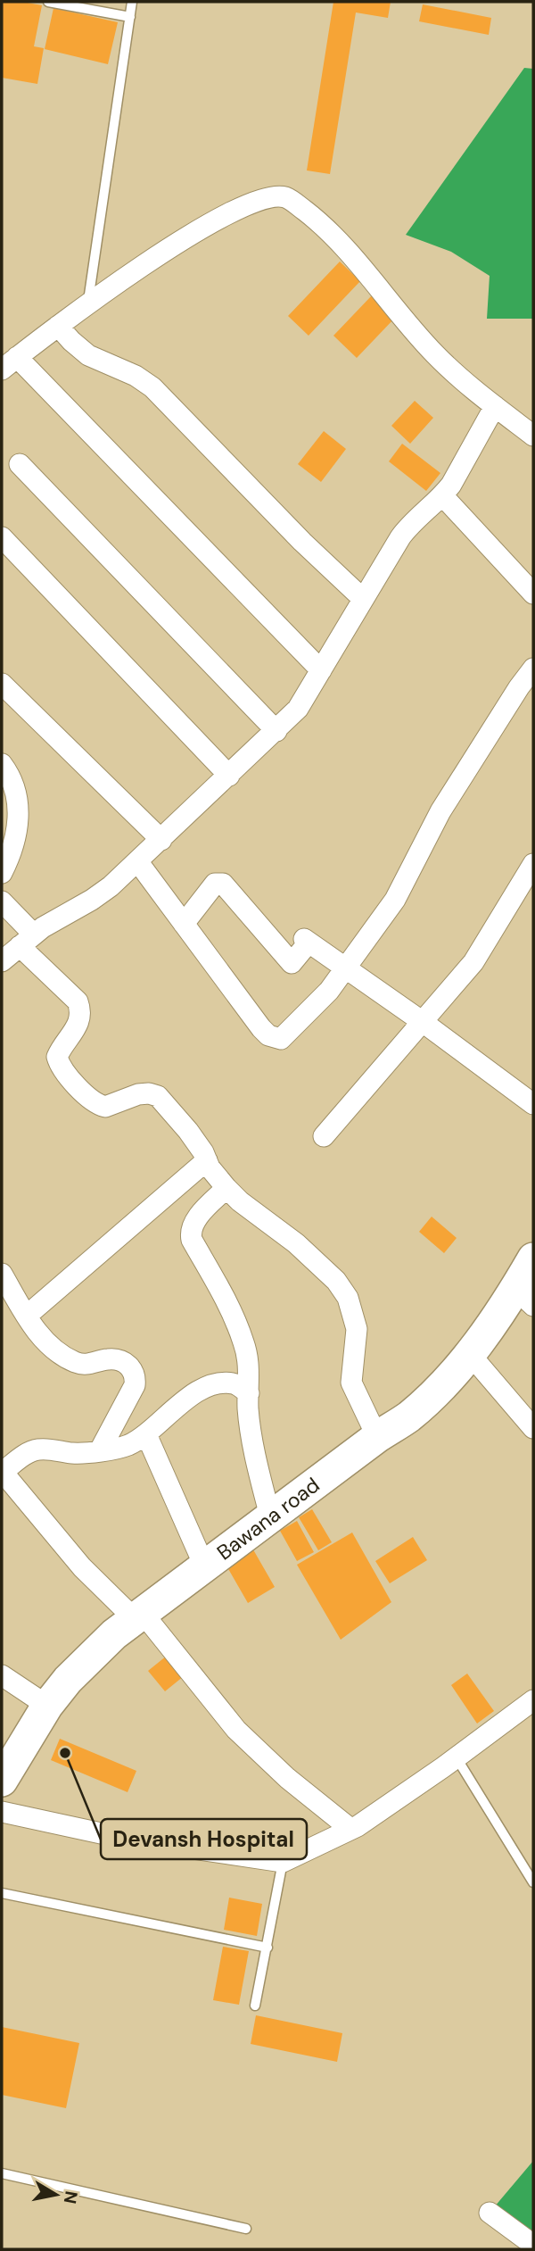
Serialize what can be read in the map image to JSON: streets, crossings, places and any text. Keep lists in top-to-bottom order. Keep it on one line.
{"streets":{"main road":["Bawana road"]},"places":["Devansh Hospital"],"north":"right"}
